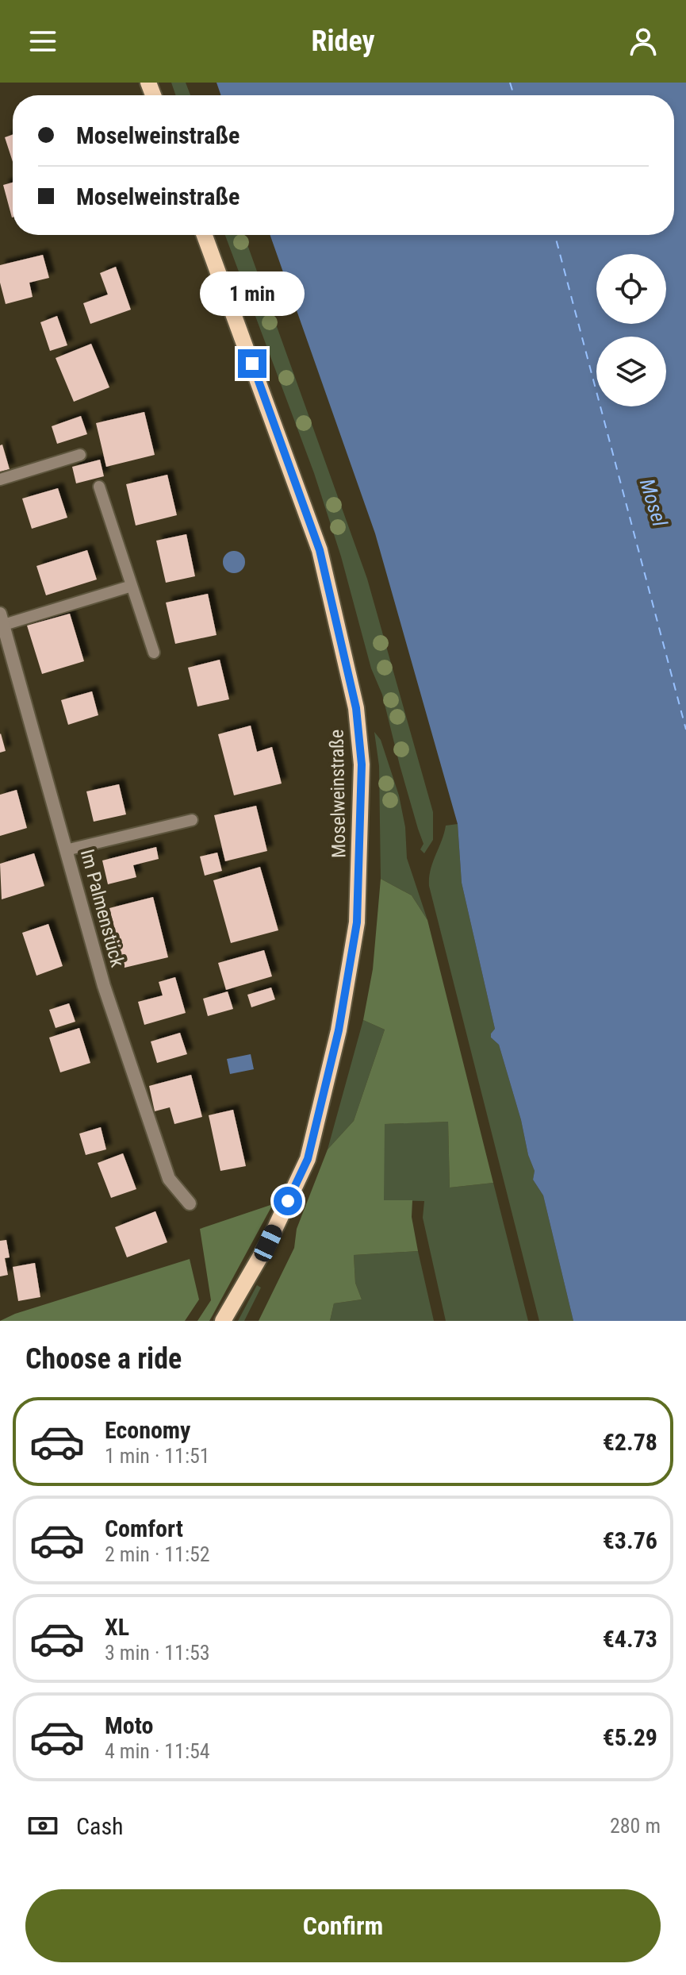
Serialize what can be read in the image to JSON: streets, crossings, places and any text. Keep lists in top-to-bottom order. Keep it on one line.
{"streets":{"main road":["Moselweinstraße"],"street":["Im Palmenstück"]},"water":["Mosel"],"page":{"header":"Ridey","banner":["Moselweinstraße","Moselweinstraße"],"bubble":"1 min","heading":"Choose a ride","list":[{"name":"Economy","note":"1 min · 11:51","value":"€2.78"},{"name":"Comfort","note":"2 min · 11:52","value":"€3.76"},{"name":"XL","note":"3 min · 11:53","value":"€4.73"},{"name":"Moto","note":"4 min · 11:54","value":"€5.29"}],"pay":["Cash","280 m"],"buttons":"Confirm"}}
